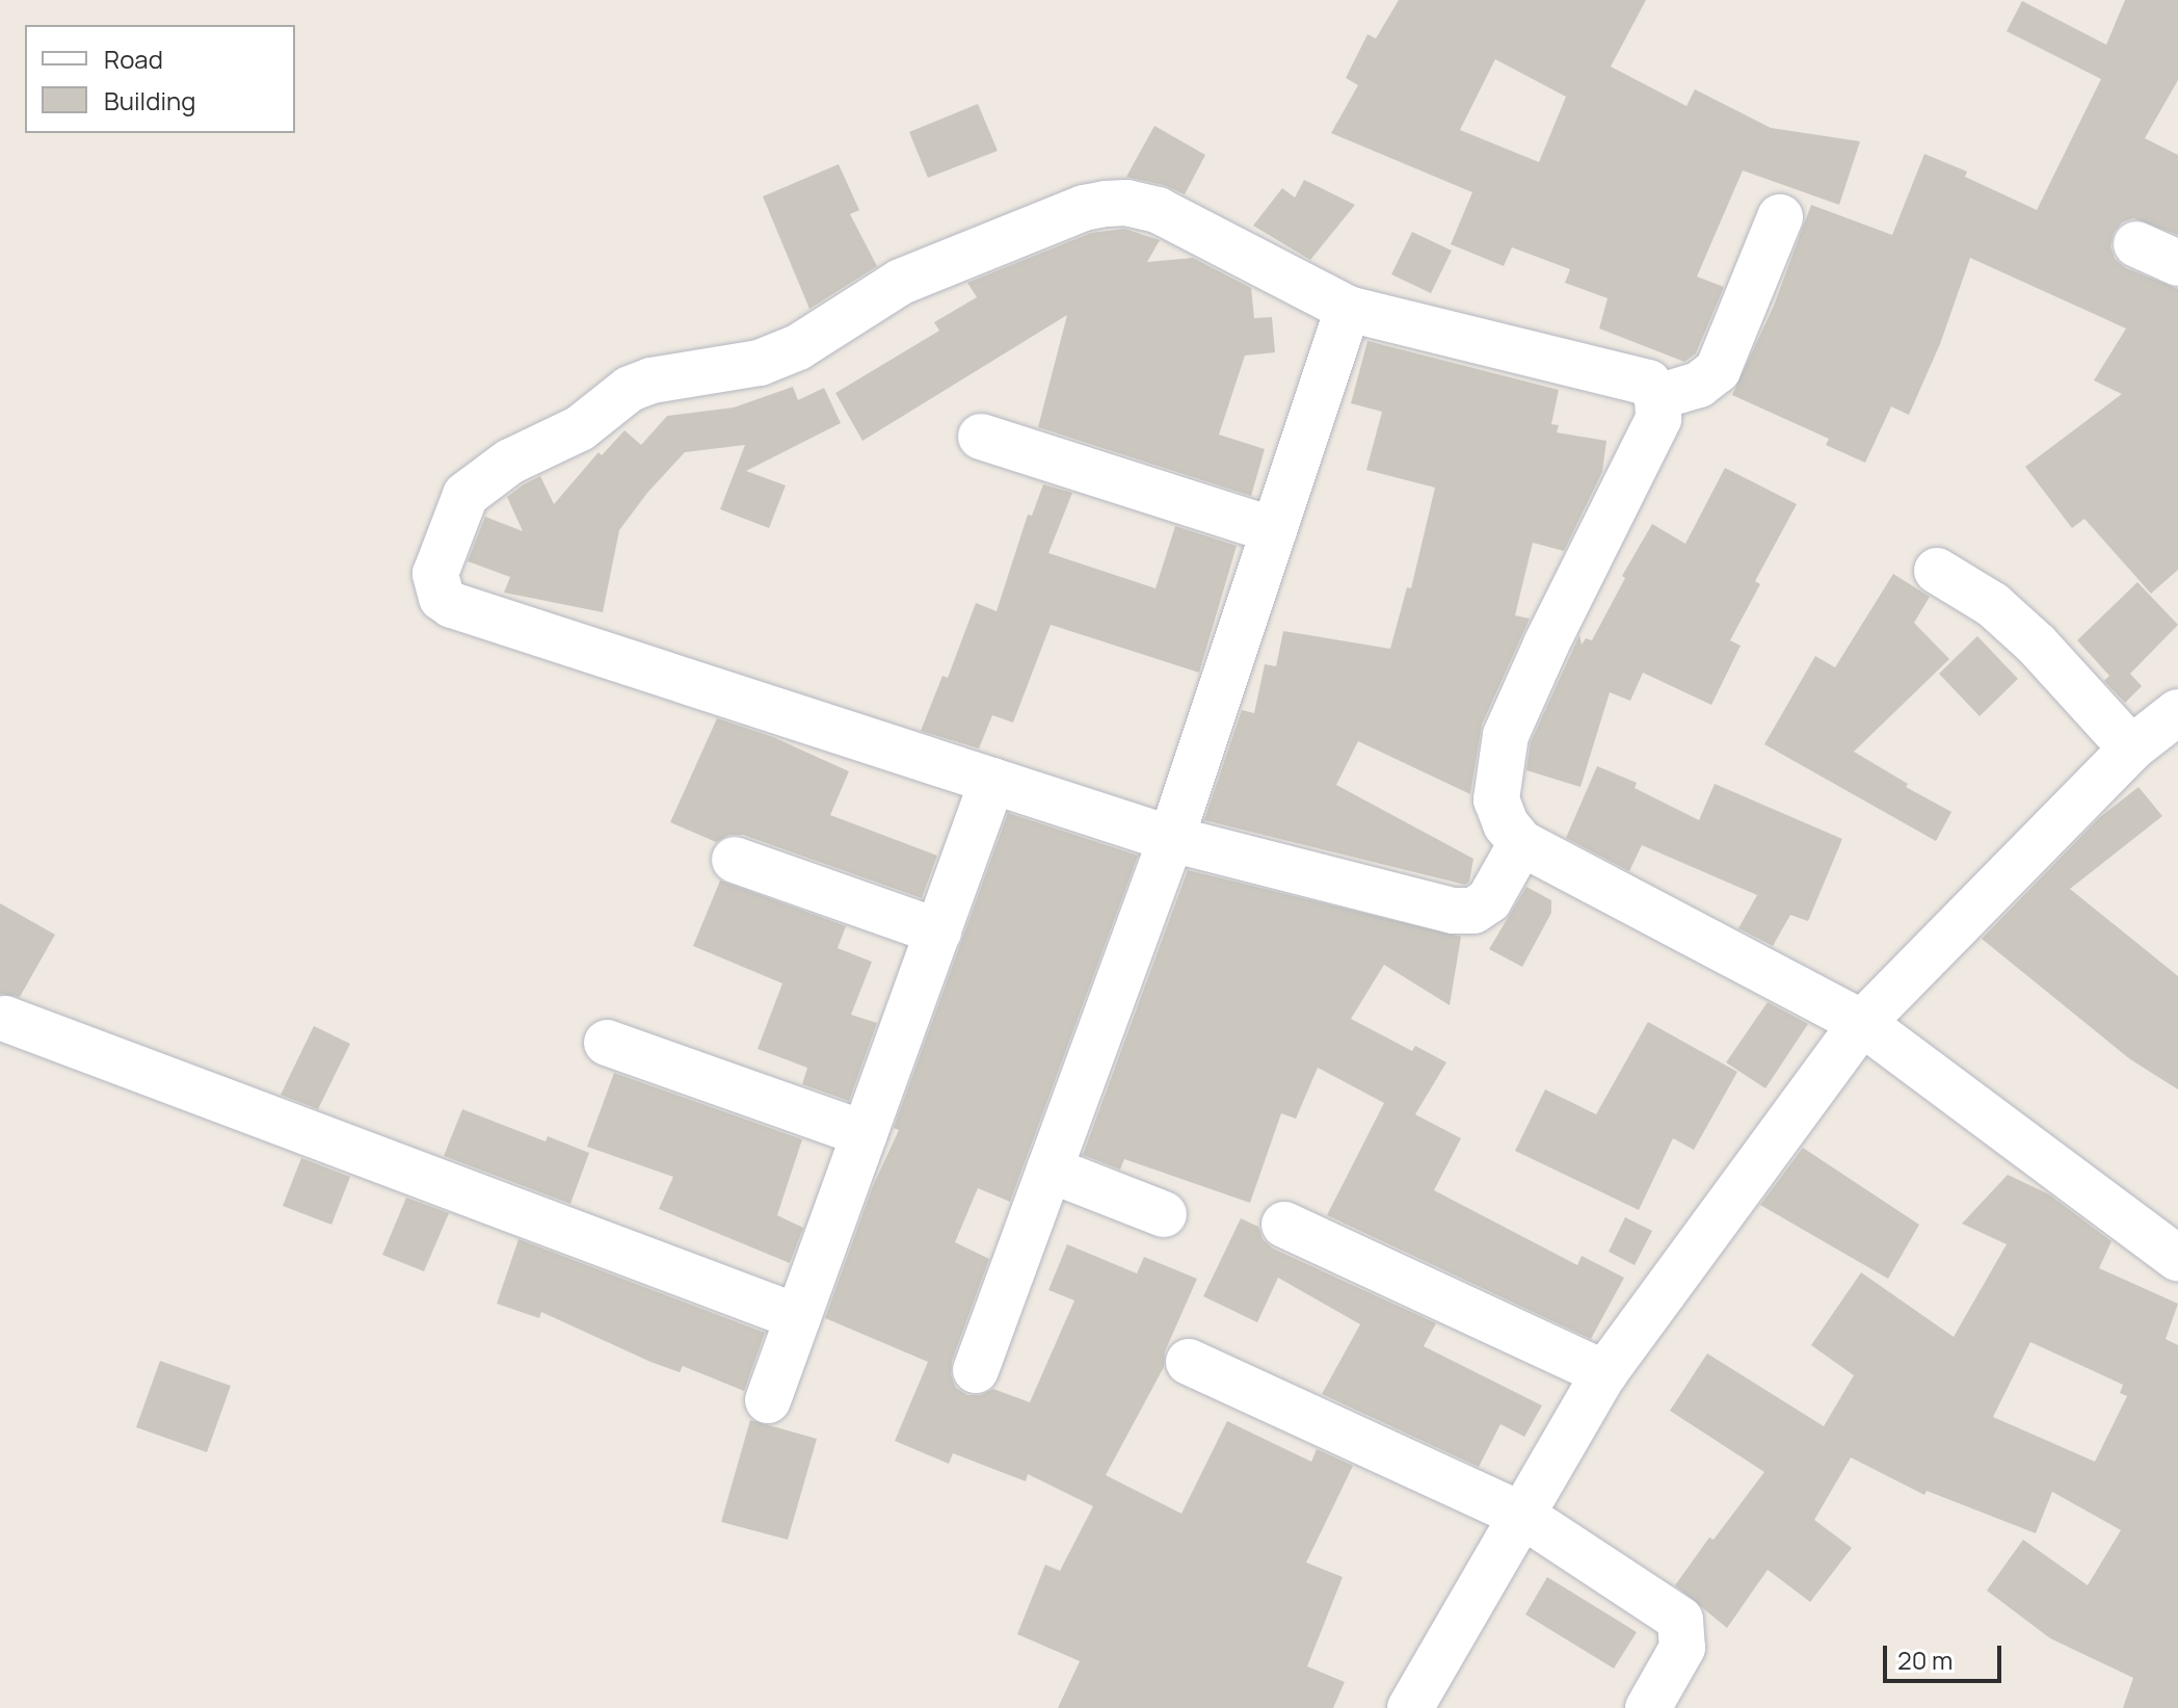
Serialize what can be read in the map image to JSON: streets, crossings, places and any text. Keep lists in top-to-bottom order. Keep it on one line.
{"legend":["Road","Building"],"scale_bar":"20 m"}
